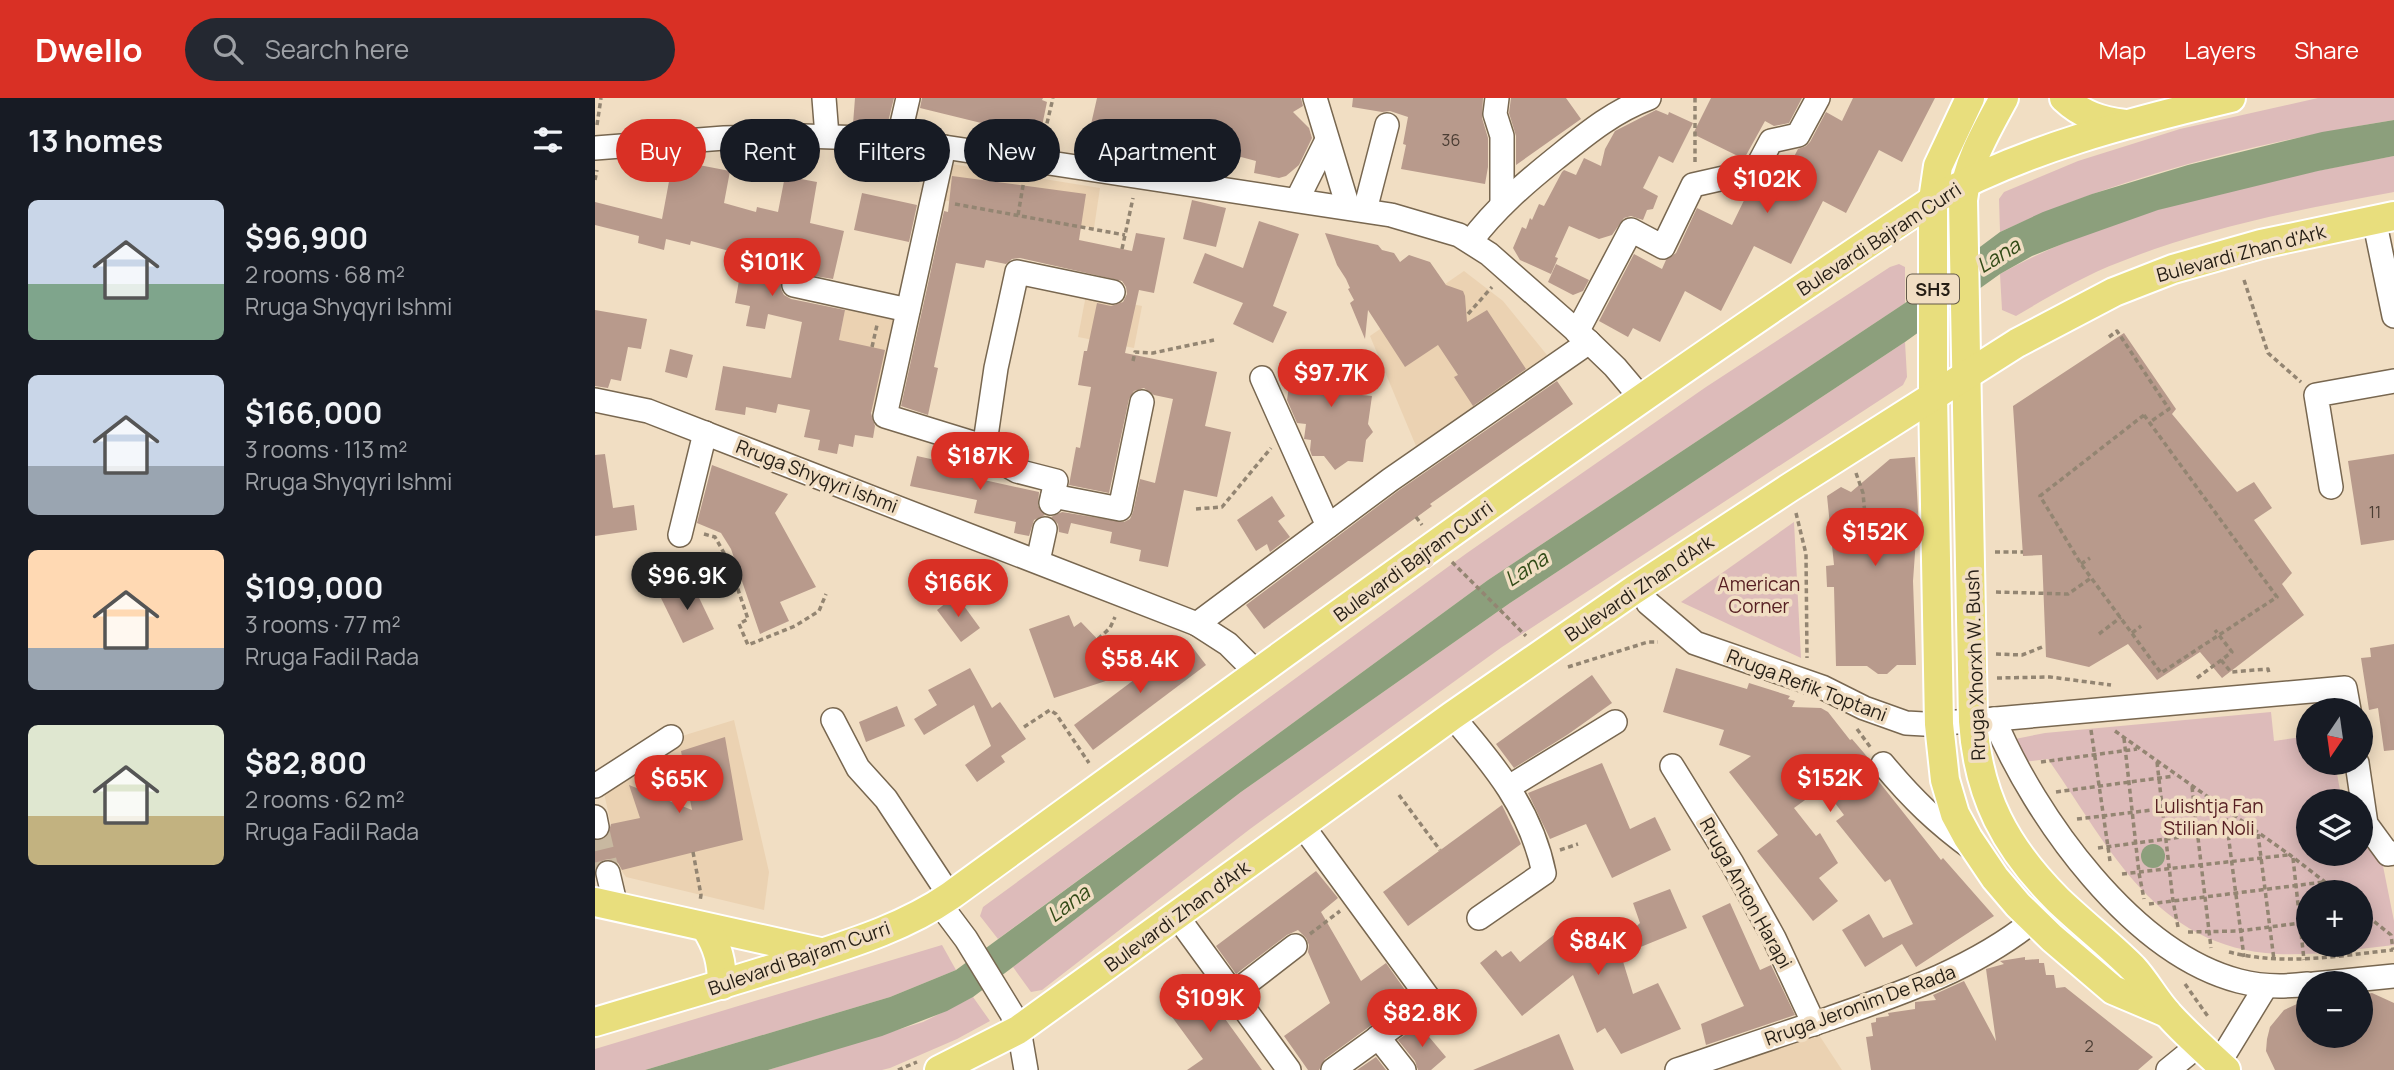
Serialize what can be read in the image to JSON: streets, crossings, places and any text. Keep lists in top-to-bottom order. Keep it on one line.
{"streets":{"main road":["Bulevardi Bajram Curri","Bulevardi Zhan d'Ark","SH3","Rruga Xhorxh W. Bush"],"street":["Rruga Shyqyri Ishmi","Rruga Refik Toptani","Rruga Anton Harapi","Rruga Jeronim De Rada"]},"crossings":[["Bulevardi Bajram Curri","SH3"],["Bulevardi Bajram Curri","Rruga Shyqyri Ishmi"],["Bulevardi Zhan d'Ark","SH3"],["Bulevardi Zhan d'Ark","Rruga Xhorxh W. Bush"],["SH3","Rruga Xhorxh W. Bush"],["Rruga Xhorxh W. Bush","Rruga Refik Toptani"],["Rruga Xhorxh W. Bush","Rruga Jeronim De Rada"],["Rruga Anton Harapi","Rruga Jeronim De Rada"]],"water":["Lana"],"parks":["American Corner","Lulishtja Fan Stilian Noli"],"house_numbers":["36","11","2"],"north":"bottom","page":{"header":"Dwello","search":"Search here","nav":["Map","Layers","Share"],"heading":"13 homes","chip":["Buy","Rent","Filters","New","Apartment"],"price":["$102K","$101K","$97.7K","$187K","$152K","$96.9K","$166K","$58.4K","$152K","$65K","$84K","$109K","$82.8K"],"list":[{"name":"$96,900","note":"2 rooms · 68 m² · Rruga Shyqyri Ishmi"},{"name":"$166,000","note":"3 rooms · 113 m² · Rruga Shyqyri Ishmi"},{"name":"$109,000","note":"3 rooms · 77 m² · Rruga Fadil Rada"},{"name":"$82,800","note":"2 rooms · 62 m² · Rruga Fadil Rada"}],"map_buttons":["+","−"]}}
